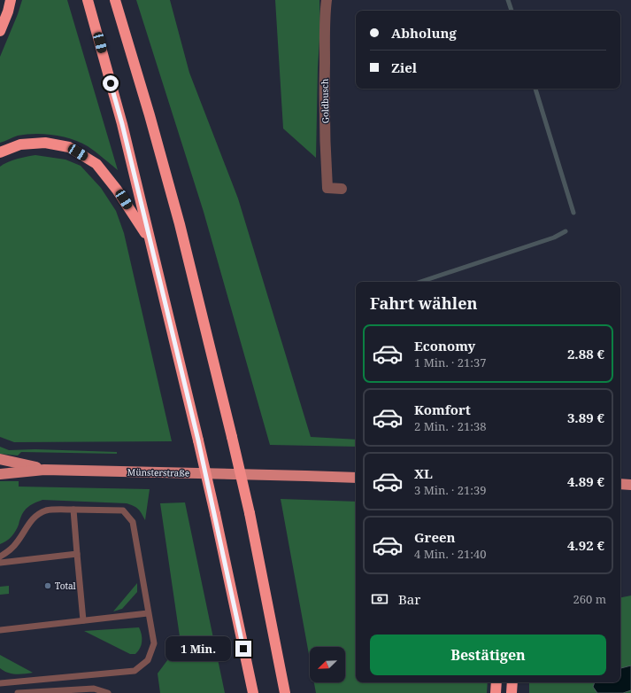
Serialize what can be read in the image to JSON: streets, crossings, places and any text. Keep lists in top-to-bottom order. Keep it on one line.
{"streets":{"main road":["Münsterstraße"],"street":["Goldbusch"]},"places":["Total"],"north":"bottom left","page":{"banner":["Abholung","Ziel"],"heading":"Fahrt wählen","list":[{"name":"Economy","note":"1 Min. · 21:37","value":"2.88 €"},{"name":"Komfort","note":"2 Min. · 21:38","value":"3.89 €"},{"name":"XL","note":"3 Min. · 21:39","value":"4.89 €"},{"name":"Green","note":"4 Min. · 21:40","value":"4.92 €"}],"pay":["Bar","260 m"],"buttons":"Bestätigen","bubble":"1 Min."}}
